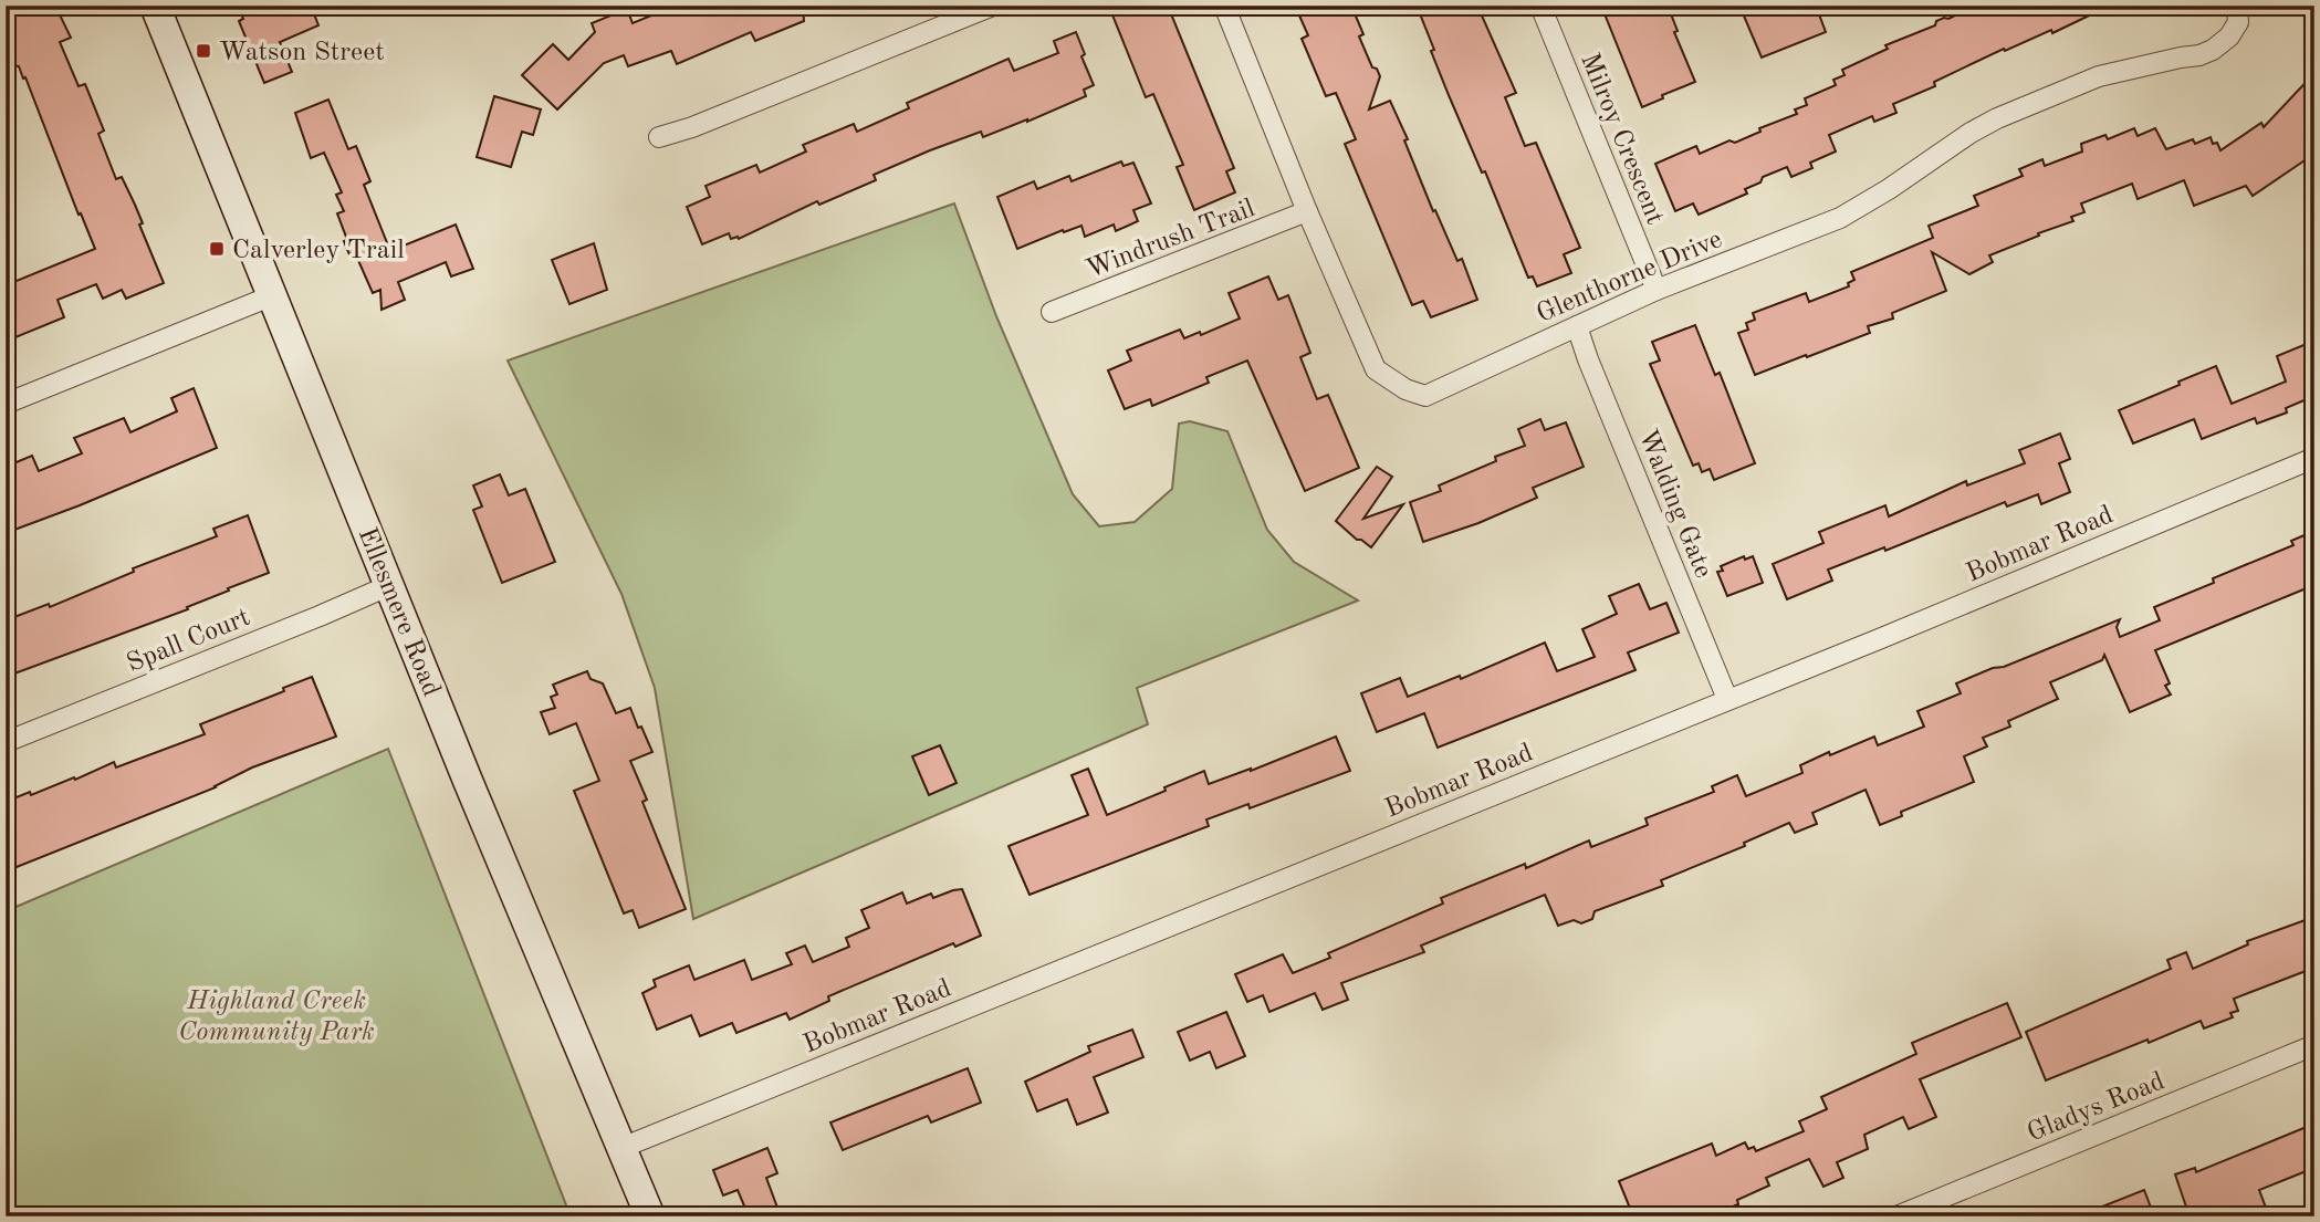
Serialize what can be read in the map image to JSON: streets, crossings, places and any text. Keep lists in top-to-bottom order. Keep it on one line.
{"streets":{"main road":["Ellesmere Road"],"street":["Milroy Crescent","Windrush Trail","Glenthorne Drive","Walding Gate","Bobmar Road","Spall Court","Gladys Road"]},"crossings":[["Milroy Crescent","Glenthorne Drive"],["Windrush Trail","Glenthorne Drive"],["Glenthorne Drive","Walding Gate"],["Walding Gate","Bobmar Road"],["Bobmar Road","Ellesmere Road"],["Ellesmere Road","Spall Court"]],"parks":["Highland Creek Community Park"],"places":{"transit":["Watson Street","Calverley Trail"]}}
